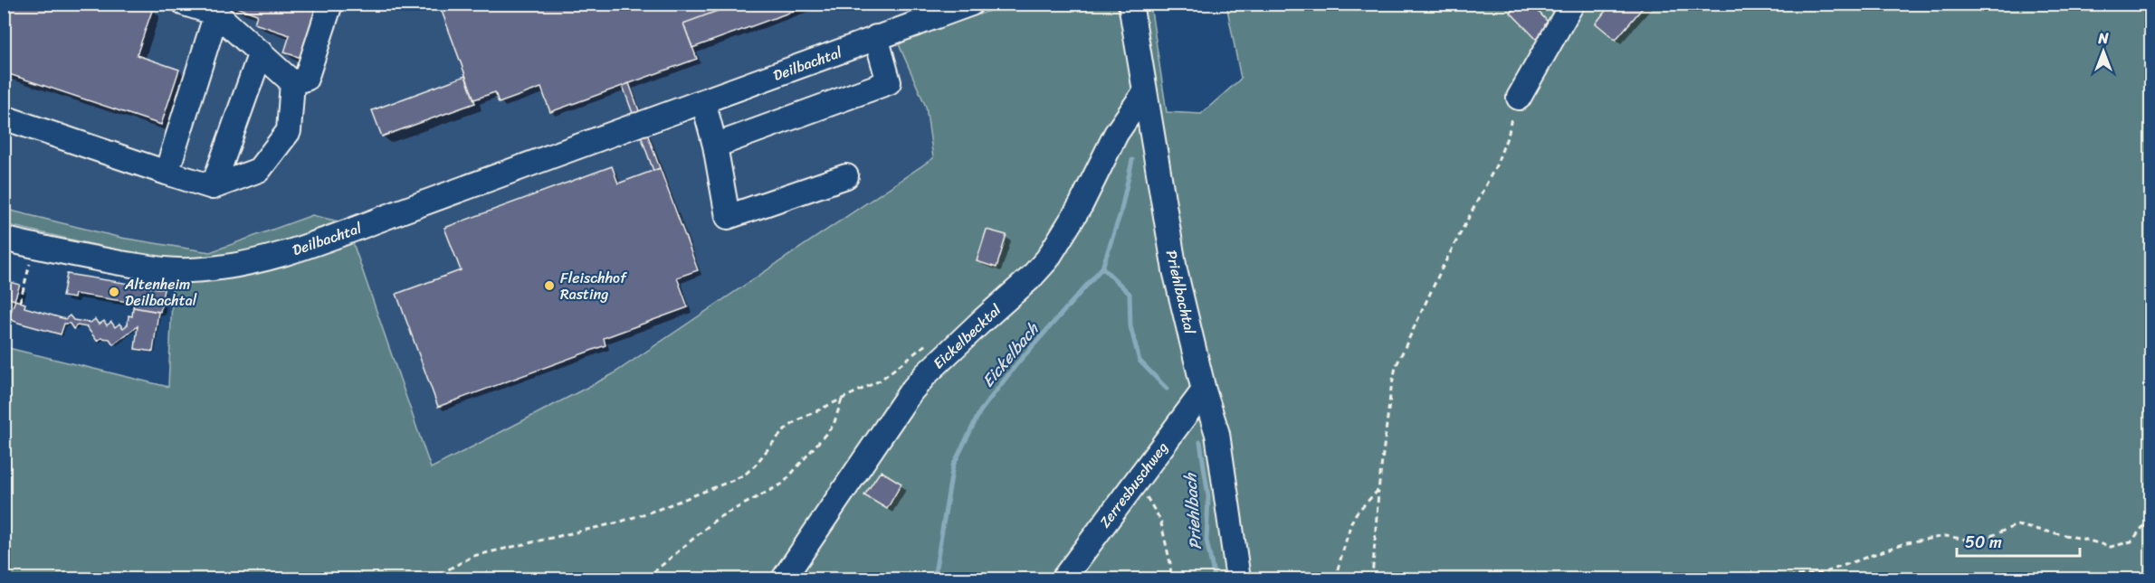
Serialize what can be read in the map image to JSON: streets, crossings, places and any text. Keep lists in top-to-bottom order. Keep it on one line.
{"streets":{"street":["Deilbachtal","Priehlbachtal","Eickelbecktal","Zerresbuschweg"]},"crossings":[["Priehlbachtal","Eickelbecktal"],["Priehlbachtal","Zerresbuschweg"]],"water":["Eickelbach","Priehlbach"],"places":["Fleischhof Rasting","Altenheim Deilbachtal"],"scale_bar":"50 m","north":"top"}
